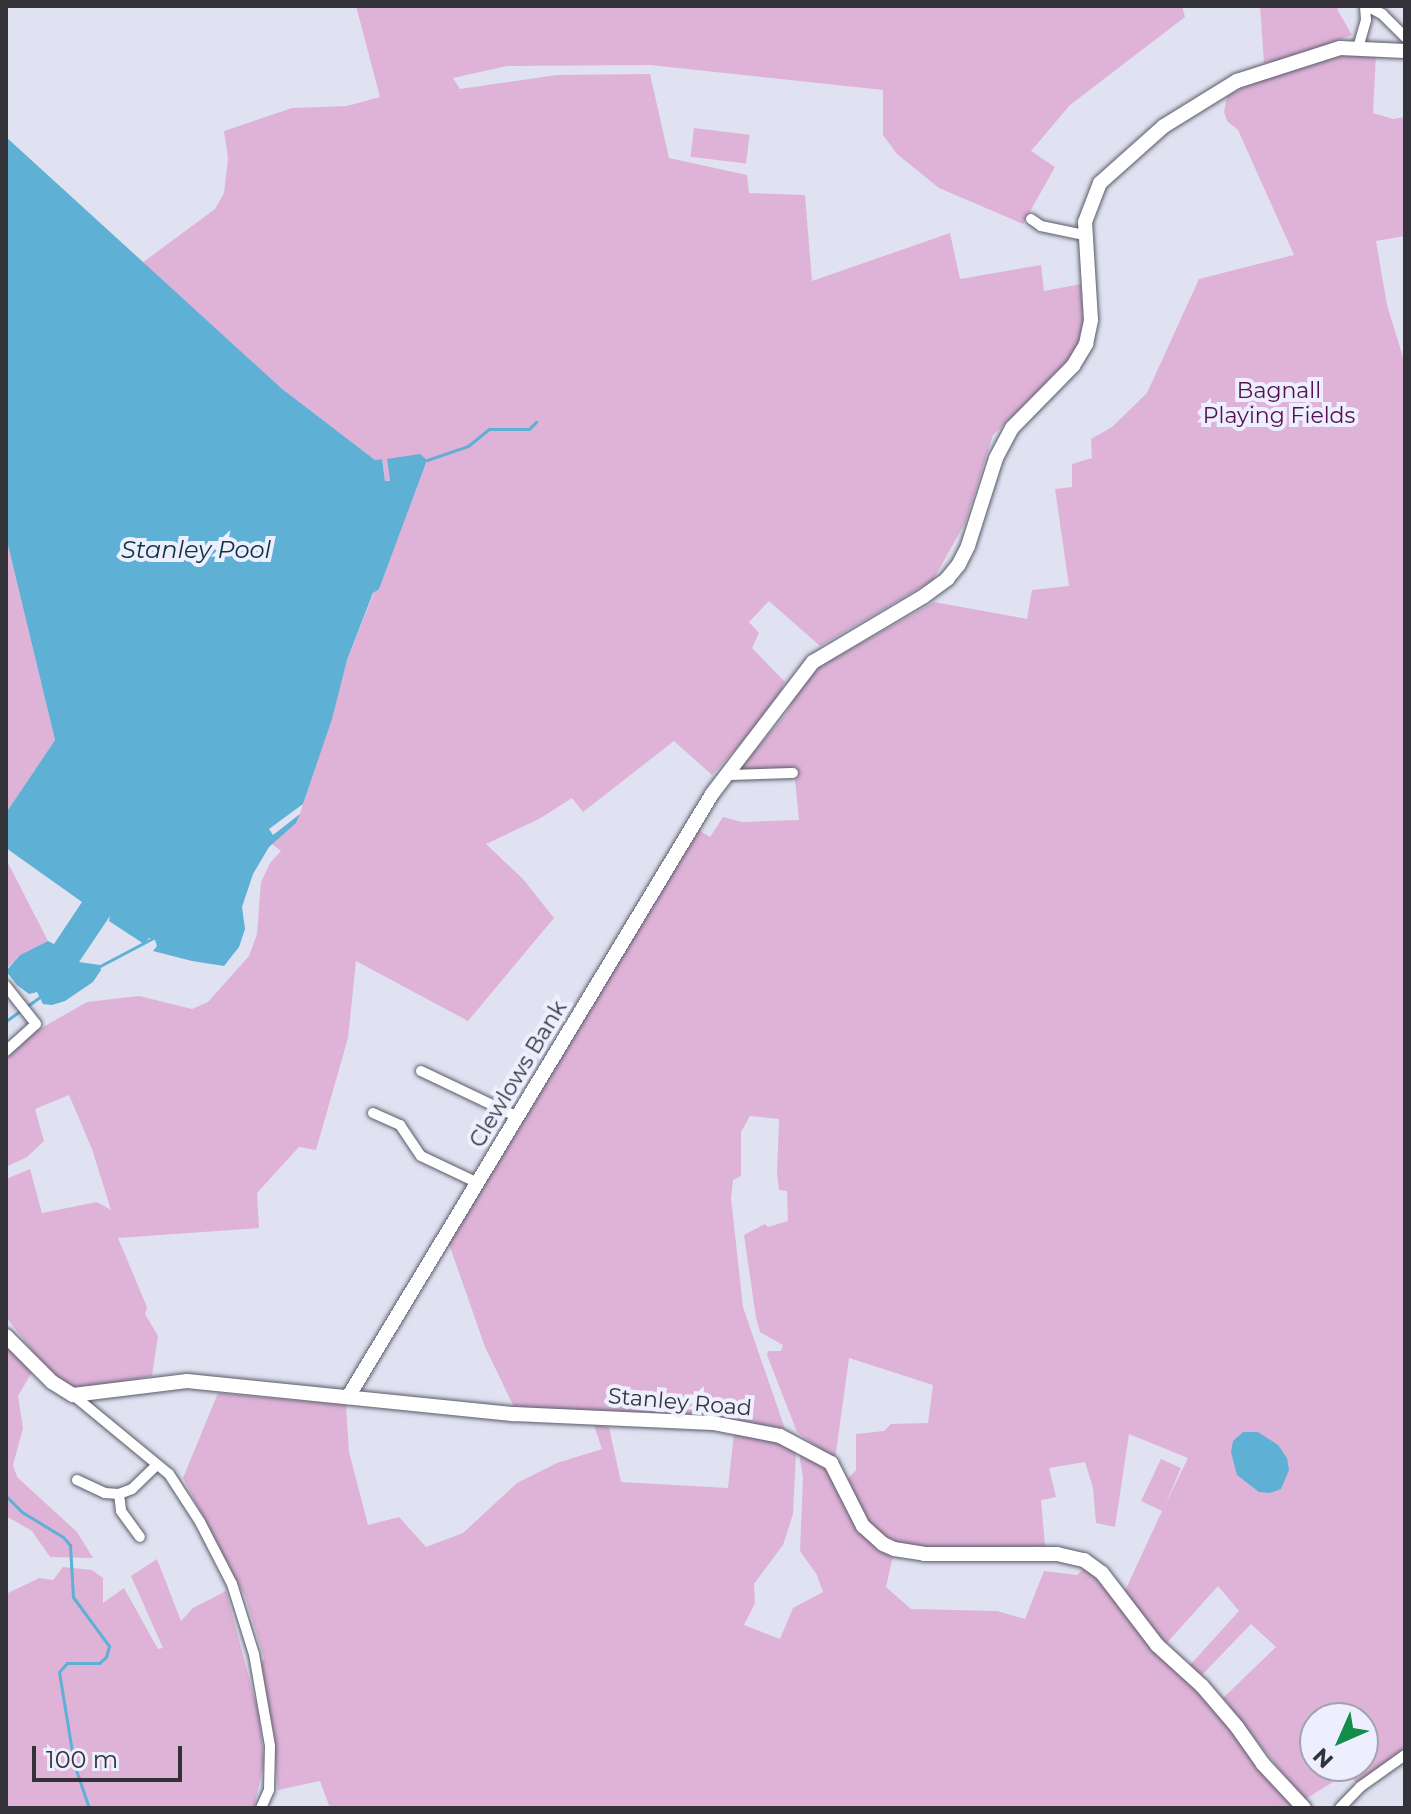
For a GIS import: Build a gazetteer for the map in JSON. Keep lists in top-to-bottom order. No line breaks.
{"streets":{"street":["Clewlows Bank","Stanley Road"]},"crossings":[["Clewlows Bank","Stanley Road"]],"water":["Stanley Pool"],"parks":["Bagnall Playing Fields"],"scale_bar":"100 m","north":"bottom left"}
